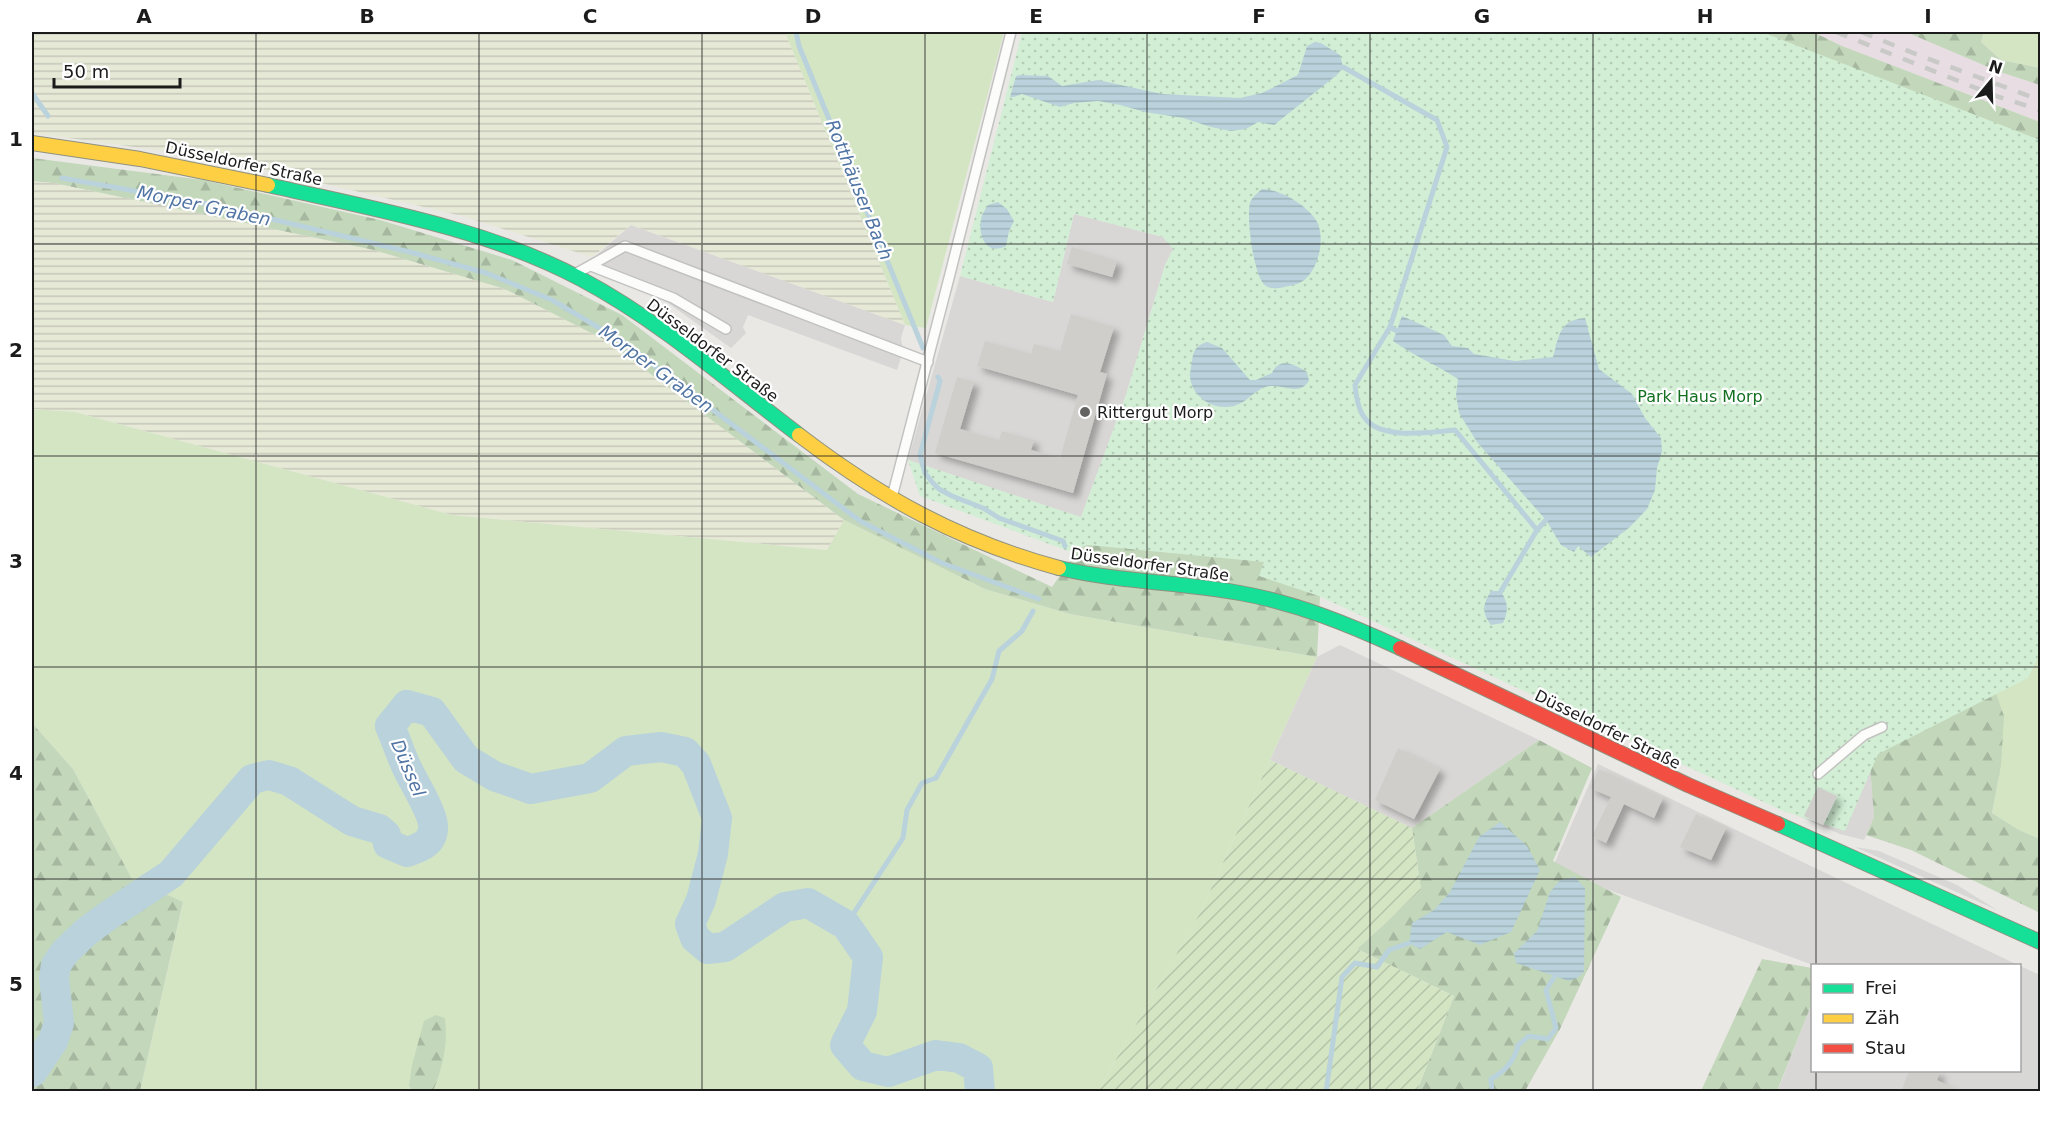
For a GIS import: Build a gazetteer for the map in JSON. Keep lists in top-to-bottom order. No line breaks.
{"streets":{"main road":["Düsseldorfer Straße"]},"water":["Rotthäuser Bach","Morper Graben","Düssel"],"parks":["Park Haus Morp"],"places":["Rittergut Morp"],"legend":["Frei","Zäh","Stau"],"scale_bar":"50 m","north":"top","grid":{"columns":["A","B","C","D","E","F","G","H","I"],"rows":["1","2","3","4","5"]}}
